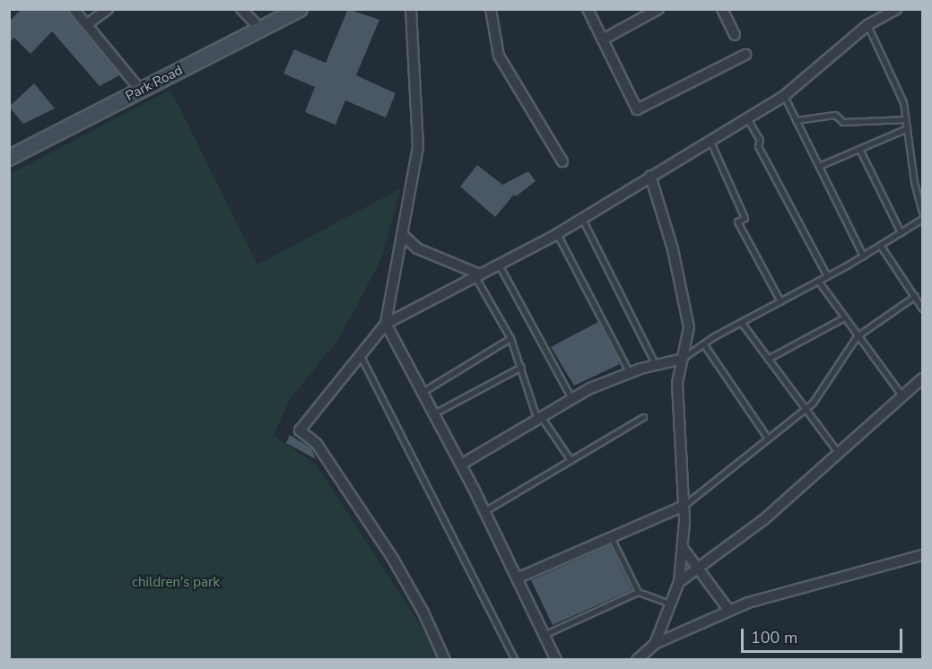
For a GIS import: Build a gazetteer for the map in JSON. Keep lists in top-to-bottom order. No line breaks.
{"streets":{"street":["Park Road"]},"parks":["children's park"],"scale_bar":"100 m"}
